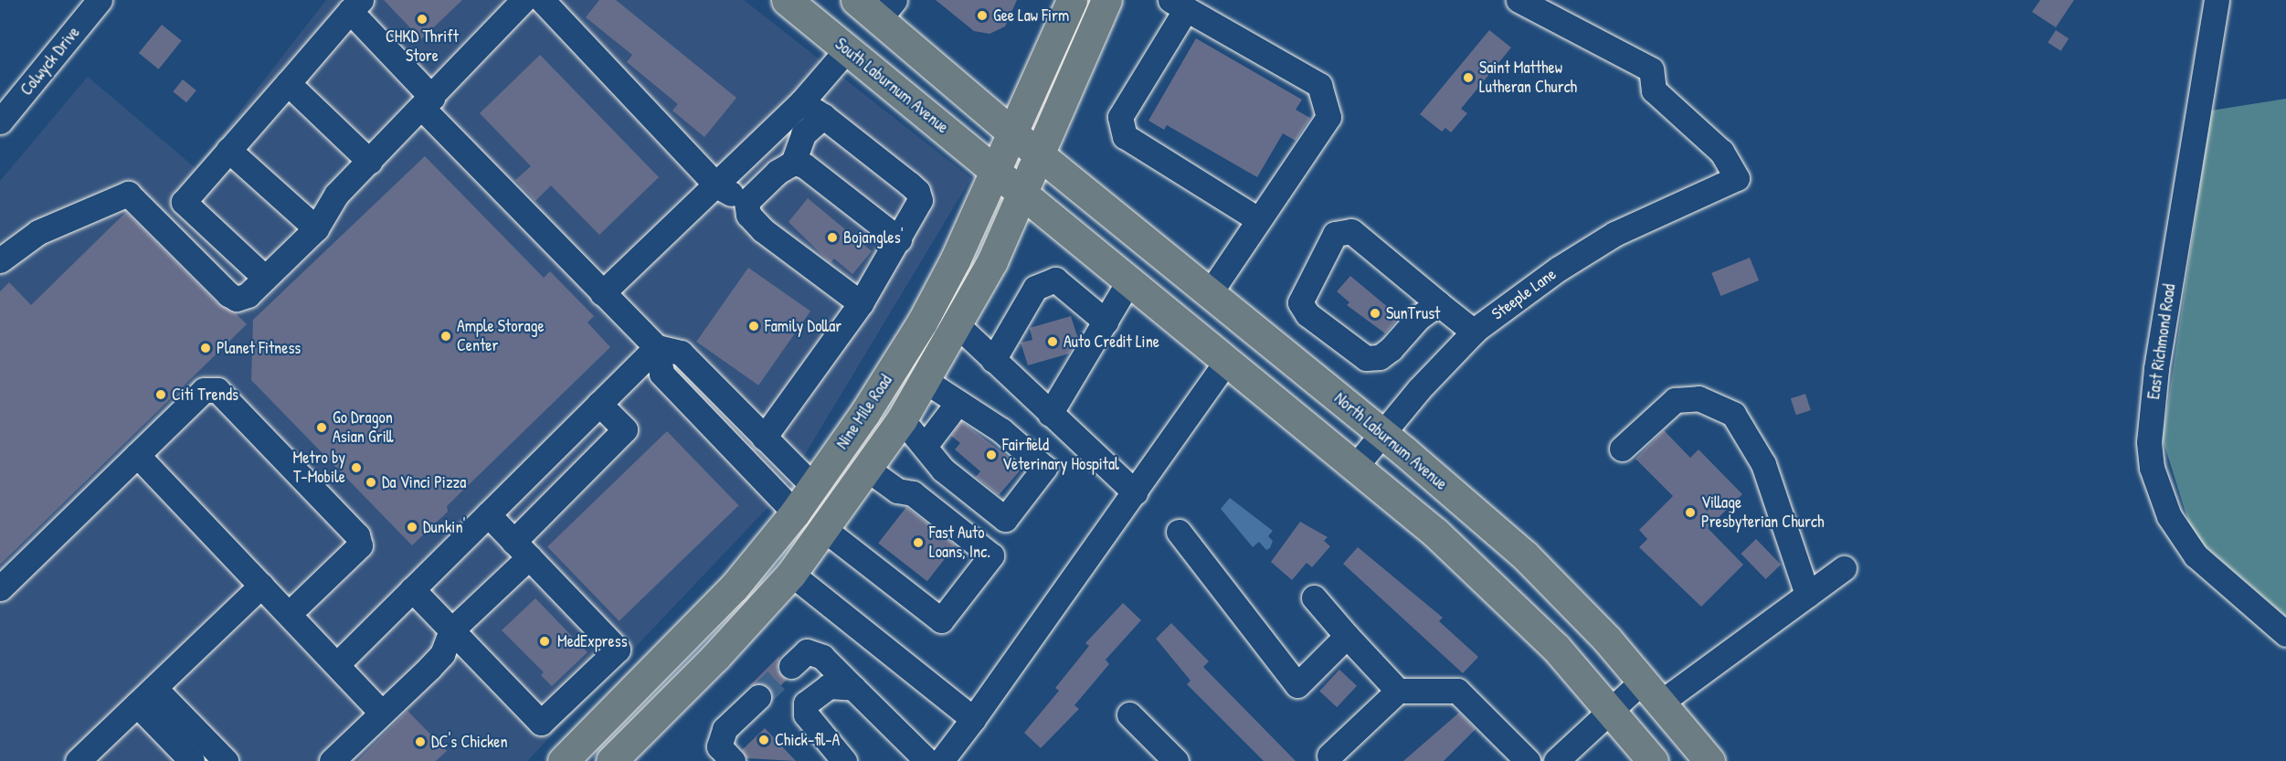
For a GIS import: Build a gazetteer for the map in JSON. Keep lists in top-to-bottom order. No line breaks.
{"streets":{"main road":["South Laburnum Avenue","Nine Mile Road","North Laburnum Avenue"],"street":["Colwyck Drive","Steeple Lane","East Richmond Road"]},"crossings":[["South Laburnum Avenue","Nine Mile Road"],["Steeple Lane","North Laburnum Avenue"],["Nine Mile Road","North Laburnum Avenue"]],"places":["Gee Law Firm","CHKD Thrift Store","Saint Matthew Lutheran Church","Bojangles'","SunTrust","Family Dollar","Ample Storage Center","Auto Credit Line","Planet Fitness","Citi Trends","Go Dragon Asian Grill","Fairfield Veterinary Hospital","Metro by T-Mobile","Da Vinci Pizza","Village Presbyterian Church","Dunkin'","Fast Auto Loans, Inc.","MedExpress","Chick-fil-A","DC's Chicken"]}
